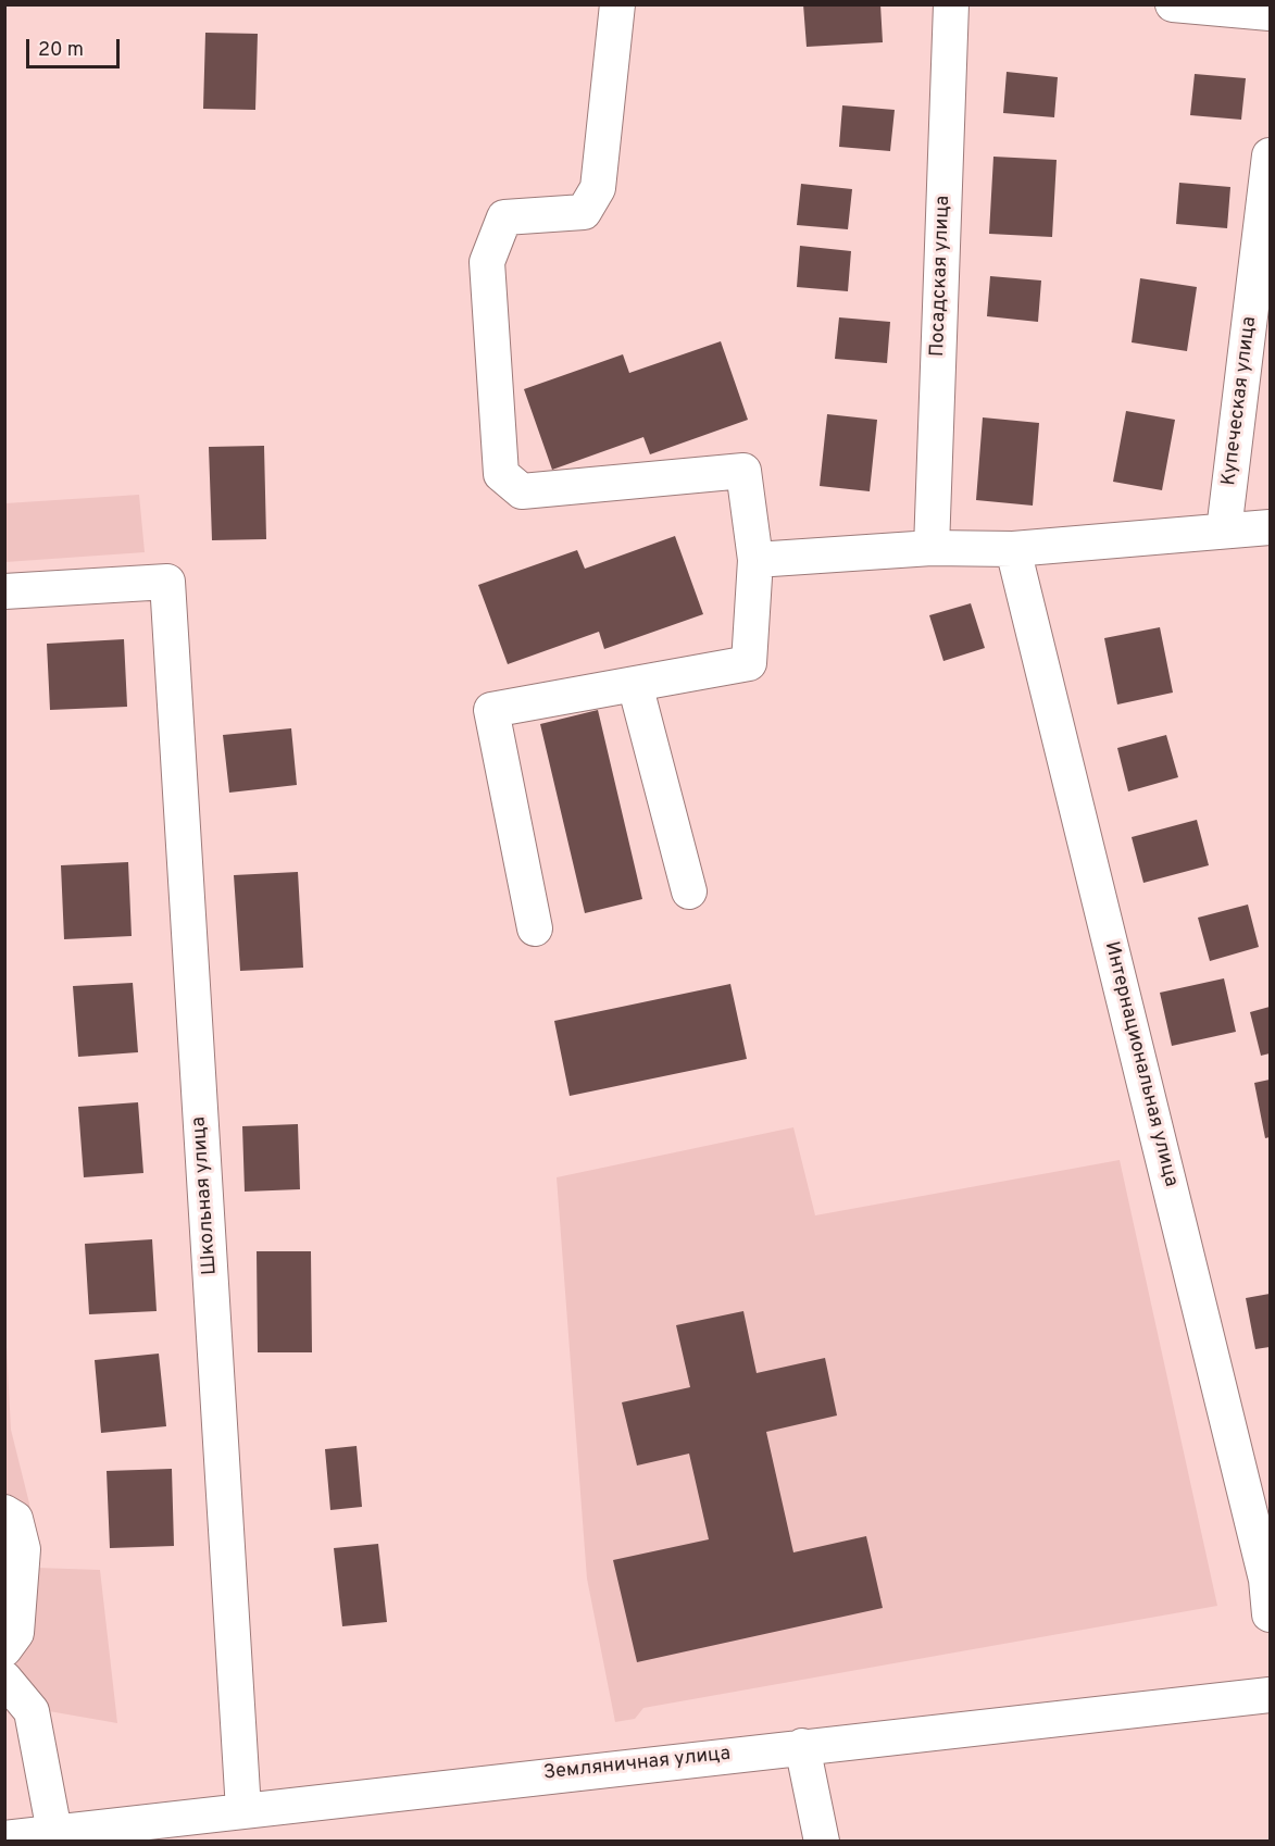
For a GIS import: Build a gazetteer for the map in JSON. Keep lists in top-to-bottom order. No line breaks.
{"streets":{"street":["Посадская улица","Купеческая улица","Интернациональная улица","Школьная улица","Земляничная улица"]},"crossings":[["Школьная улица","Земляничная улица"]],"scale_bar":"20 m"}
